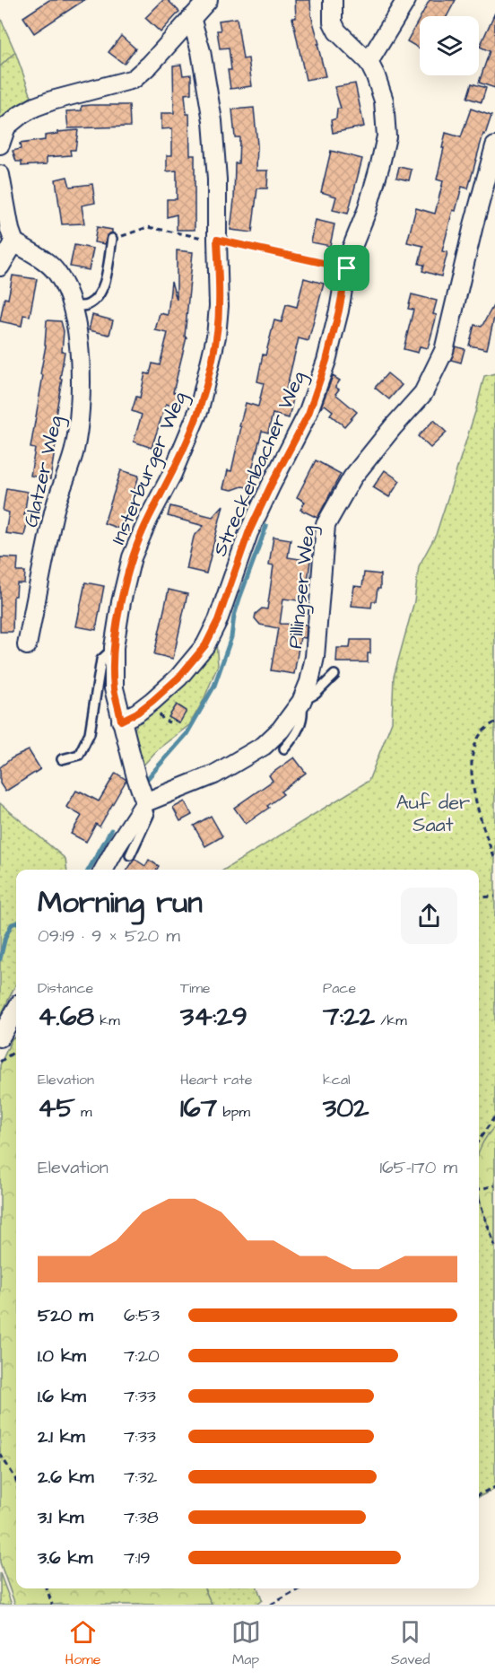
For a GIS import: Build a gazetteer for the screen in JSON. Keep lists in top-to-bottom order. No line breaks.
{"streets":{"street":["Streckenbacher Weg","Insterburger Weg","Glatzer Weg","Pillingser Weg"]},"crossings":[["Streckenbacher Weg","Insterburger Weg"],["Insterburger Weg","Pillingser Weg"]],"parks":["Auf der Saat"],"page":{"heading":["Morning run","09:19 · 9 × 520 m"],"stats":[["Distance","4.68 km"],["Time","34:29"],["Pace","7:22 /km"],["Elevation","45 m"],["Heart rate","167 bpm"],["kcal","302"]],"chart":["Elevation","165–170 m"],"list":[{"name":"520 m","note":"6:53"},{"name":"1.0 km","note":"7:20"},{"name":"1.6 km","note":"7:33"},{"name":"2.1 km","note":"7:33"},{"name":"2.6 km","note":"7:32"},{"name":"3.1 km","note":"7:38"},{"name":"3.6 km","note":"7:19"}],"tabs":["Home","Map","Saved"]}}
